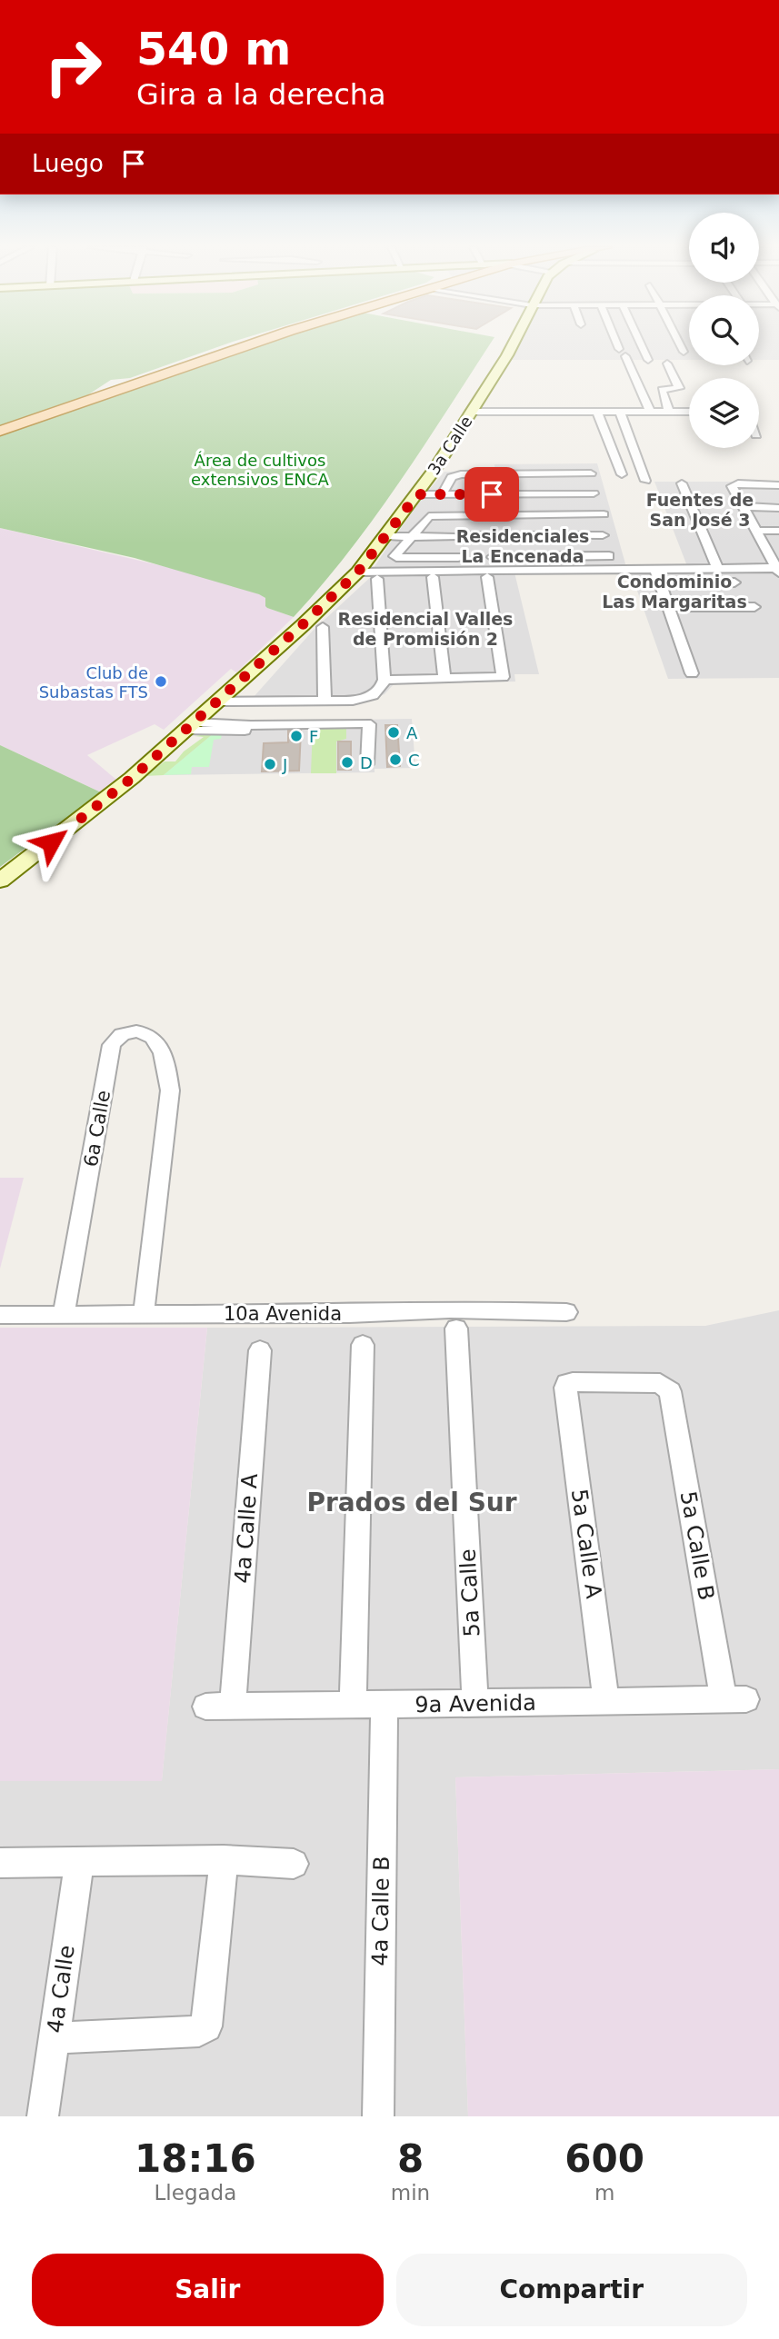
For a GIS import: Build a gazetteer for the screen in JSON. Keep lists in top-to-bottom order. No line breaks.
{"streets":{"main road":["3a Calle"],"street":["6a Calle","10a Avenida","4a Calle A","5a Calle A","5a Calle B","5a Calle","9a Avenida","4a Calle B","4a Calle"]},"crossings":[["6a Calle","10a Avenida"],["4a Calle A","9a Avenida"],["5a Calle A","5a Calle B"],["5a Calle A","9a Avenida"],["5a Calle B","9a Avenida"],["5a Calle","9a Avenida"],["9a Avenida","4a Calle B"]],"districts":["Fuentes de San José 3","Residenciales La Encenada","Condominio Las Margaritas","Residencial Valles de Promisión 2","Prados del Sur"],"parks":["Área de cultivos extensivos ENCA"],"places":["Club de Subastas FTS","A","F","C","D","J"],"page":{"turn":["540 m","Gira a la derecha"],"then":"Luego","eta":["18:16","Llegada","8","min","600","m"],"buttons":["Salir","Compartir"]}}
